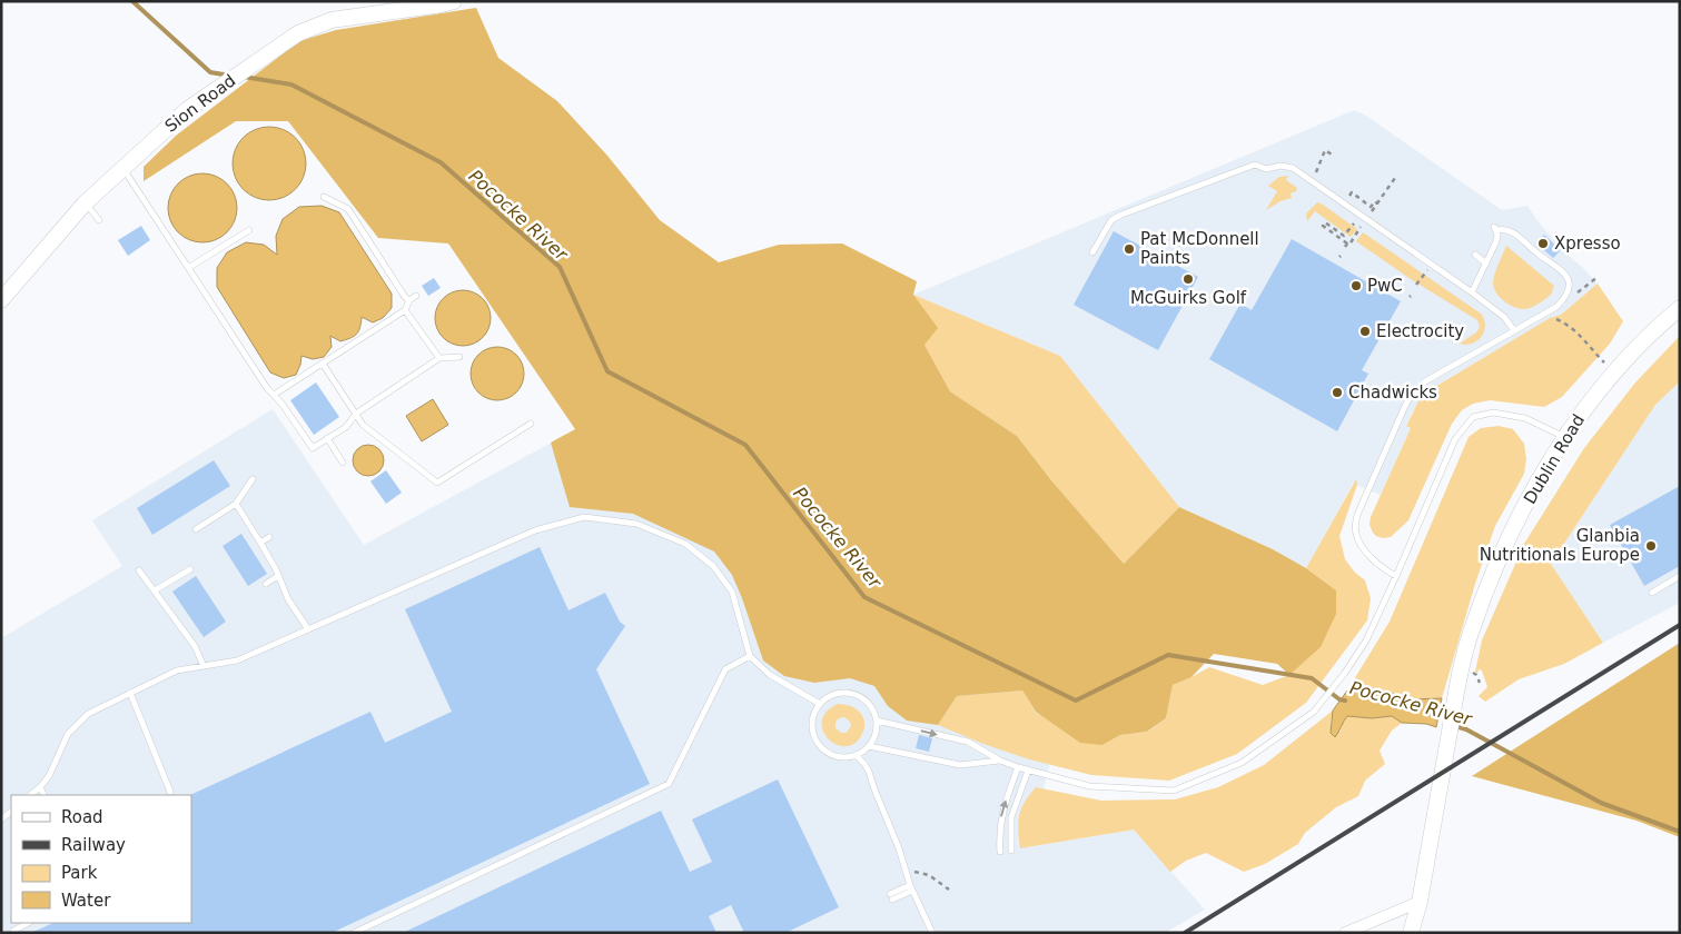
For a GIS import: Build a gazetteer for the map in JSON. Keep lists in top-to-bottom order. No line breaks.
{"streets":{"main road":["Sion Road","Dublin Road"]},"water":["Pococke River"],"places":["Xpresso","Pat McDonnell Paints","McGuirks Golf","PwC","Electrocity","Chadwicks","Glanbia Nutritionals Europe"],"legend":["Road","Railway","Park","Water"]}
